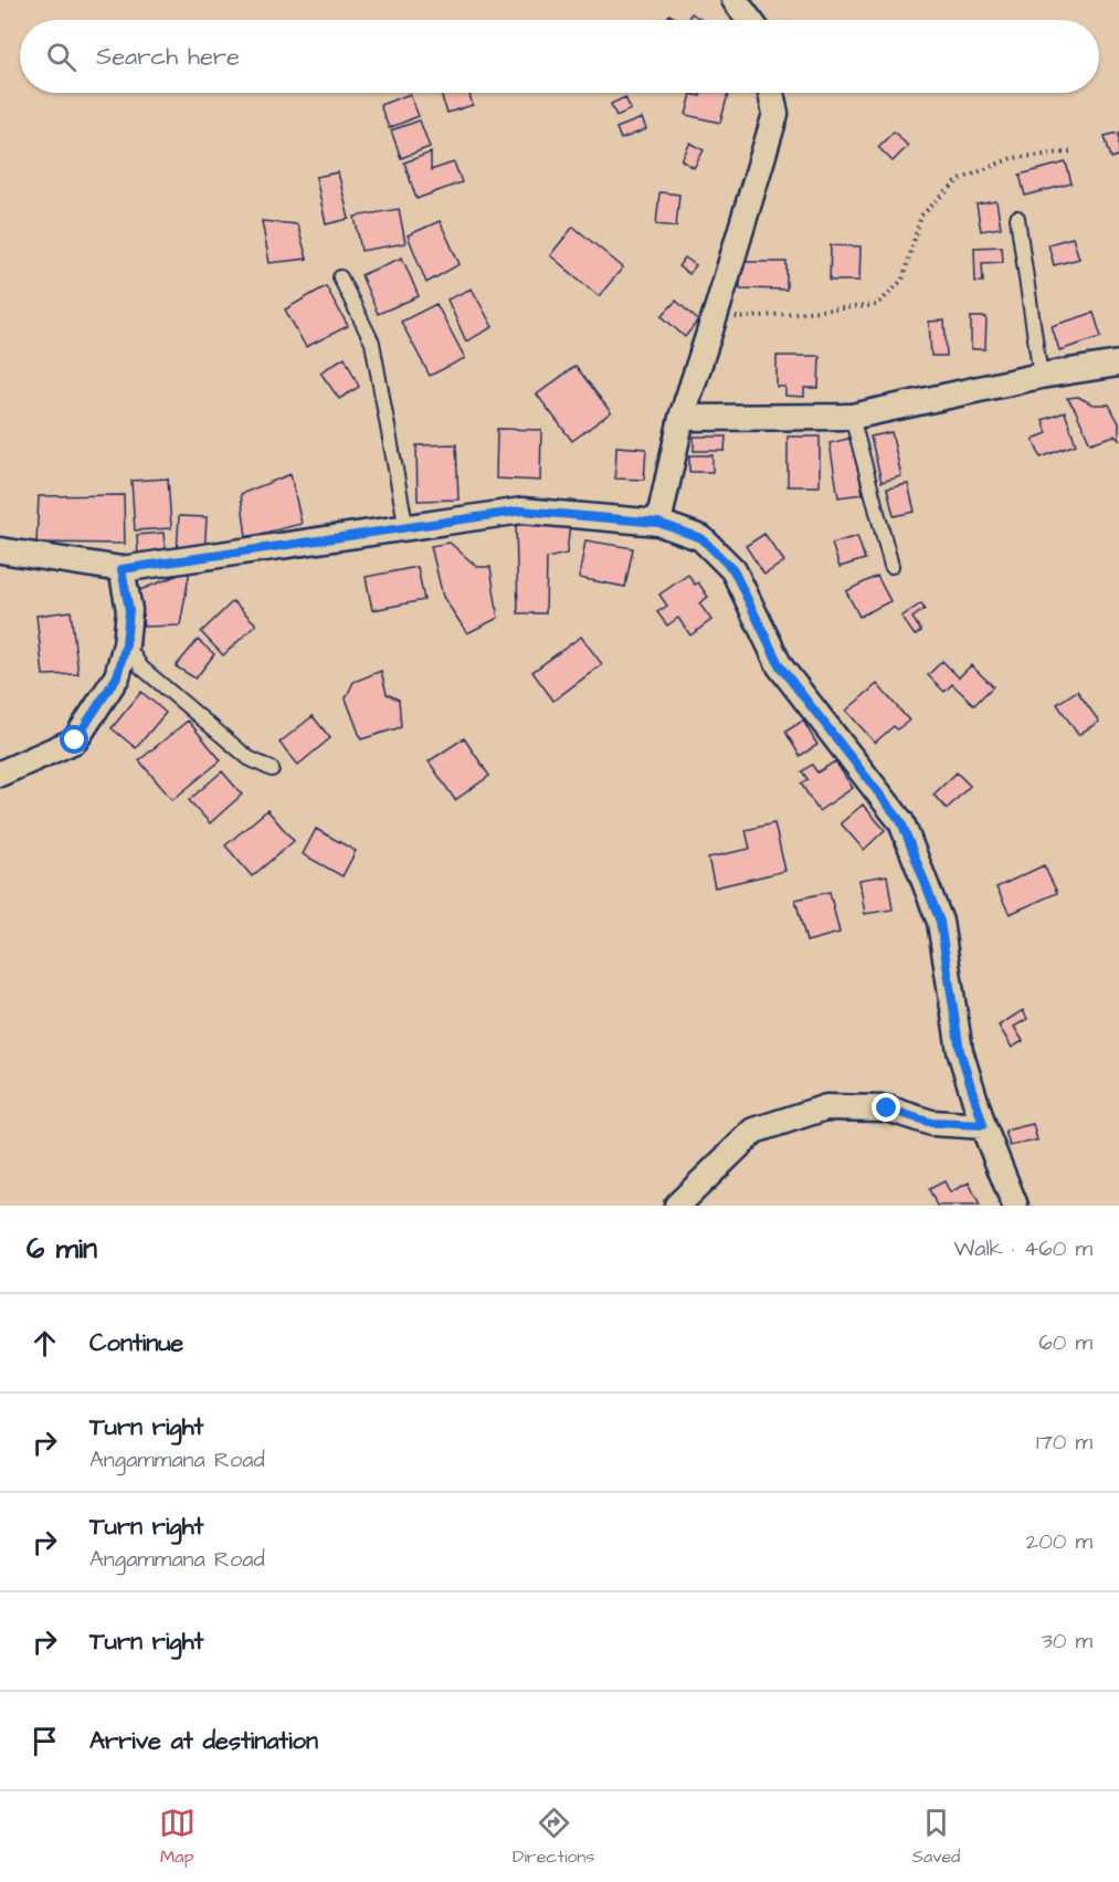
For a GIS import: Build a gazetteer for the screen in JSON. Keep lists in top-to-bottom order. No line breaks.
{"page":{"search":"Search here","heading":["6 min","Walk · 460 m"],"list":[["Continue","60 m"],["Turn right","Angammana Road","170 m"],["Turn right","Angammana Road","200 m"],["Turn right","30 m"],"Arrive at destination"],"nav":["Map","Directions","Saved"]}}
